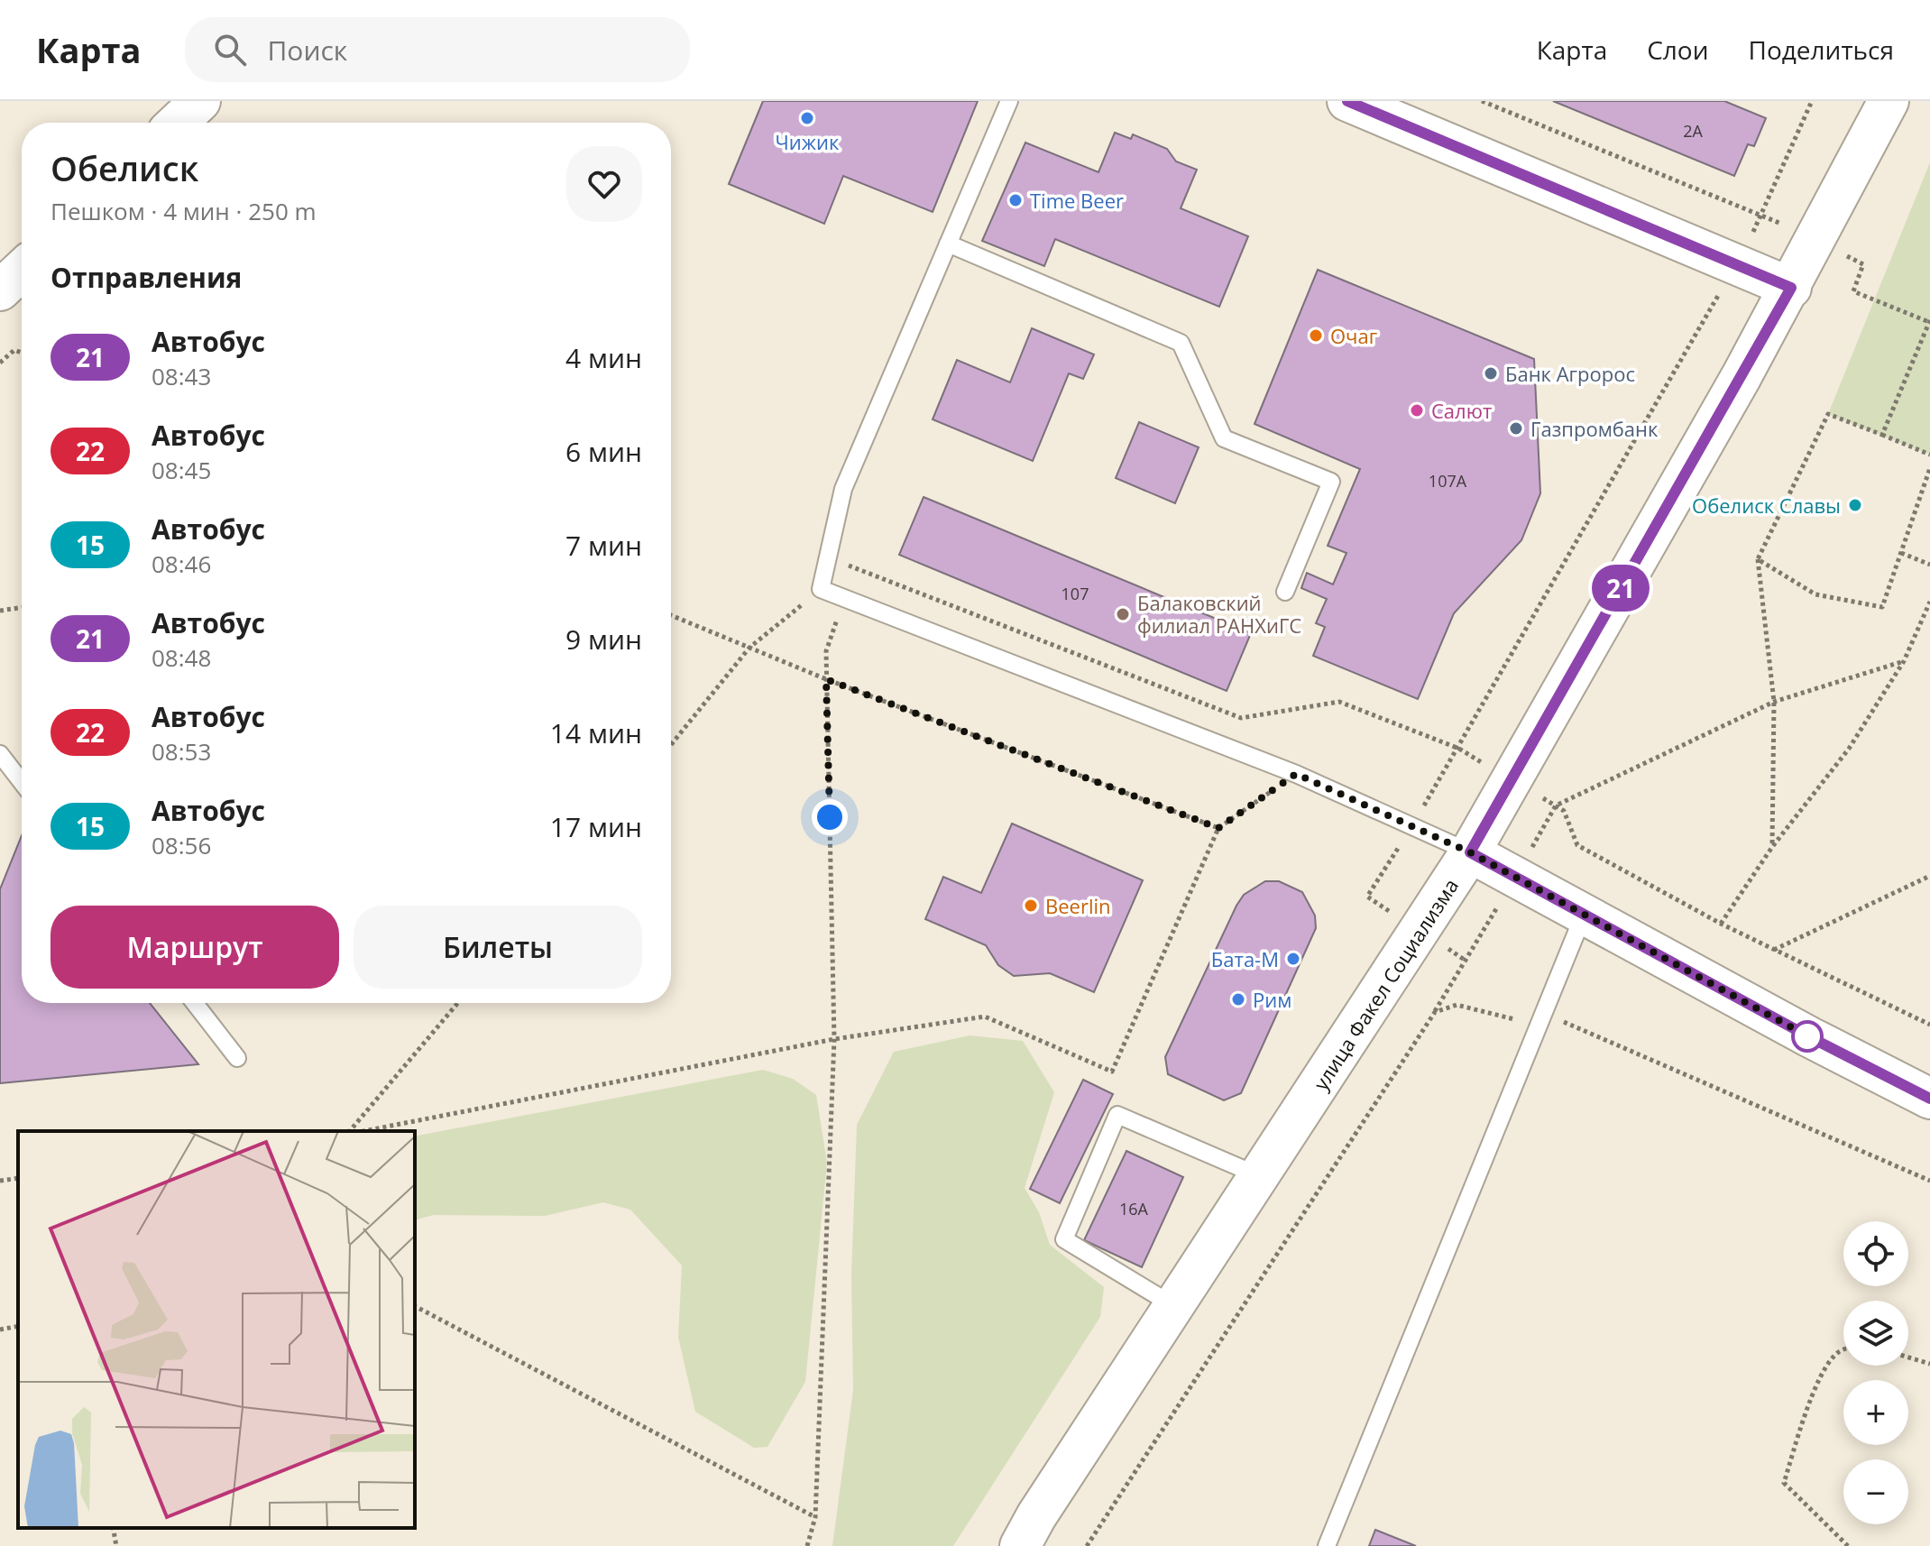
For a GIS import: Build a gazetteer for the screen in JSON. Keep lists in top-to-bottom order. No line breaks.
{"streets":{"main road":["улица Факел Социализма"]},"places":["Чижик","Time Beer","Очаг","Банк Агророс","Салют","Газпромбанк","Обелиск Славы","Балаковский филиал РАНХиГС","Beerlin","Бата-М","Рим"],"lines":["bus line 21"],"house_numbers":["2А","107А","107","16А"],"page":{"header":"Карта","search":"Поиск","nav":["Карта","Слои","Поделиться"],"on_map":"21","heading":[["Обелиск","Пешком · 4 мин · 250 m"],"Отправления"],"list":[{"mark":"21","name":"Автобус","note":"08:43","value":"4 мин"},{"mark":"22","name":"Автобус","note":"08:45","value":"6 мин"},{"mark":"15","name":"Автобус","note":"08:46","value":"7 мин"},{"mark":"21","name":"Автобус","note":"08:48","value":"9 мин"},{"mark":"22","name":"Автобус","note":"08:53","value":"14 мин"},{"mark":"15","name":"Автобус","note":"08:56","value":"17 мин"}],"buttons":["Маршрут","Билеты"],"map_buttons":["+","−"]}}
